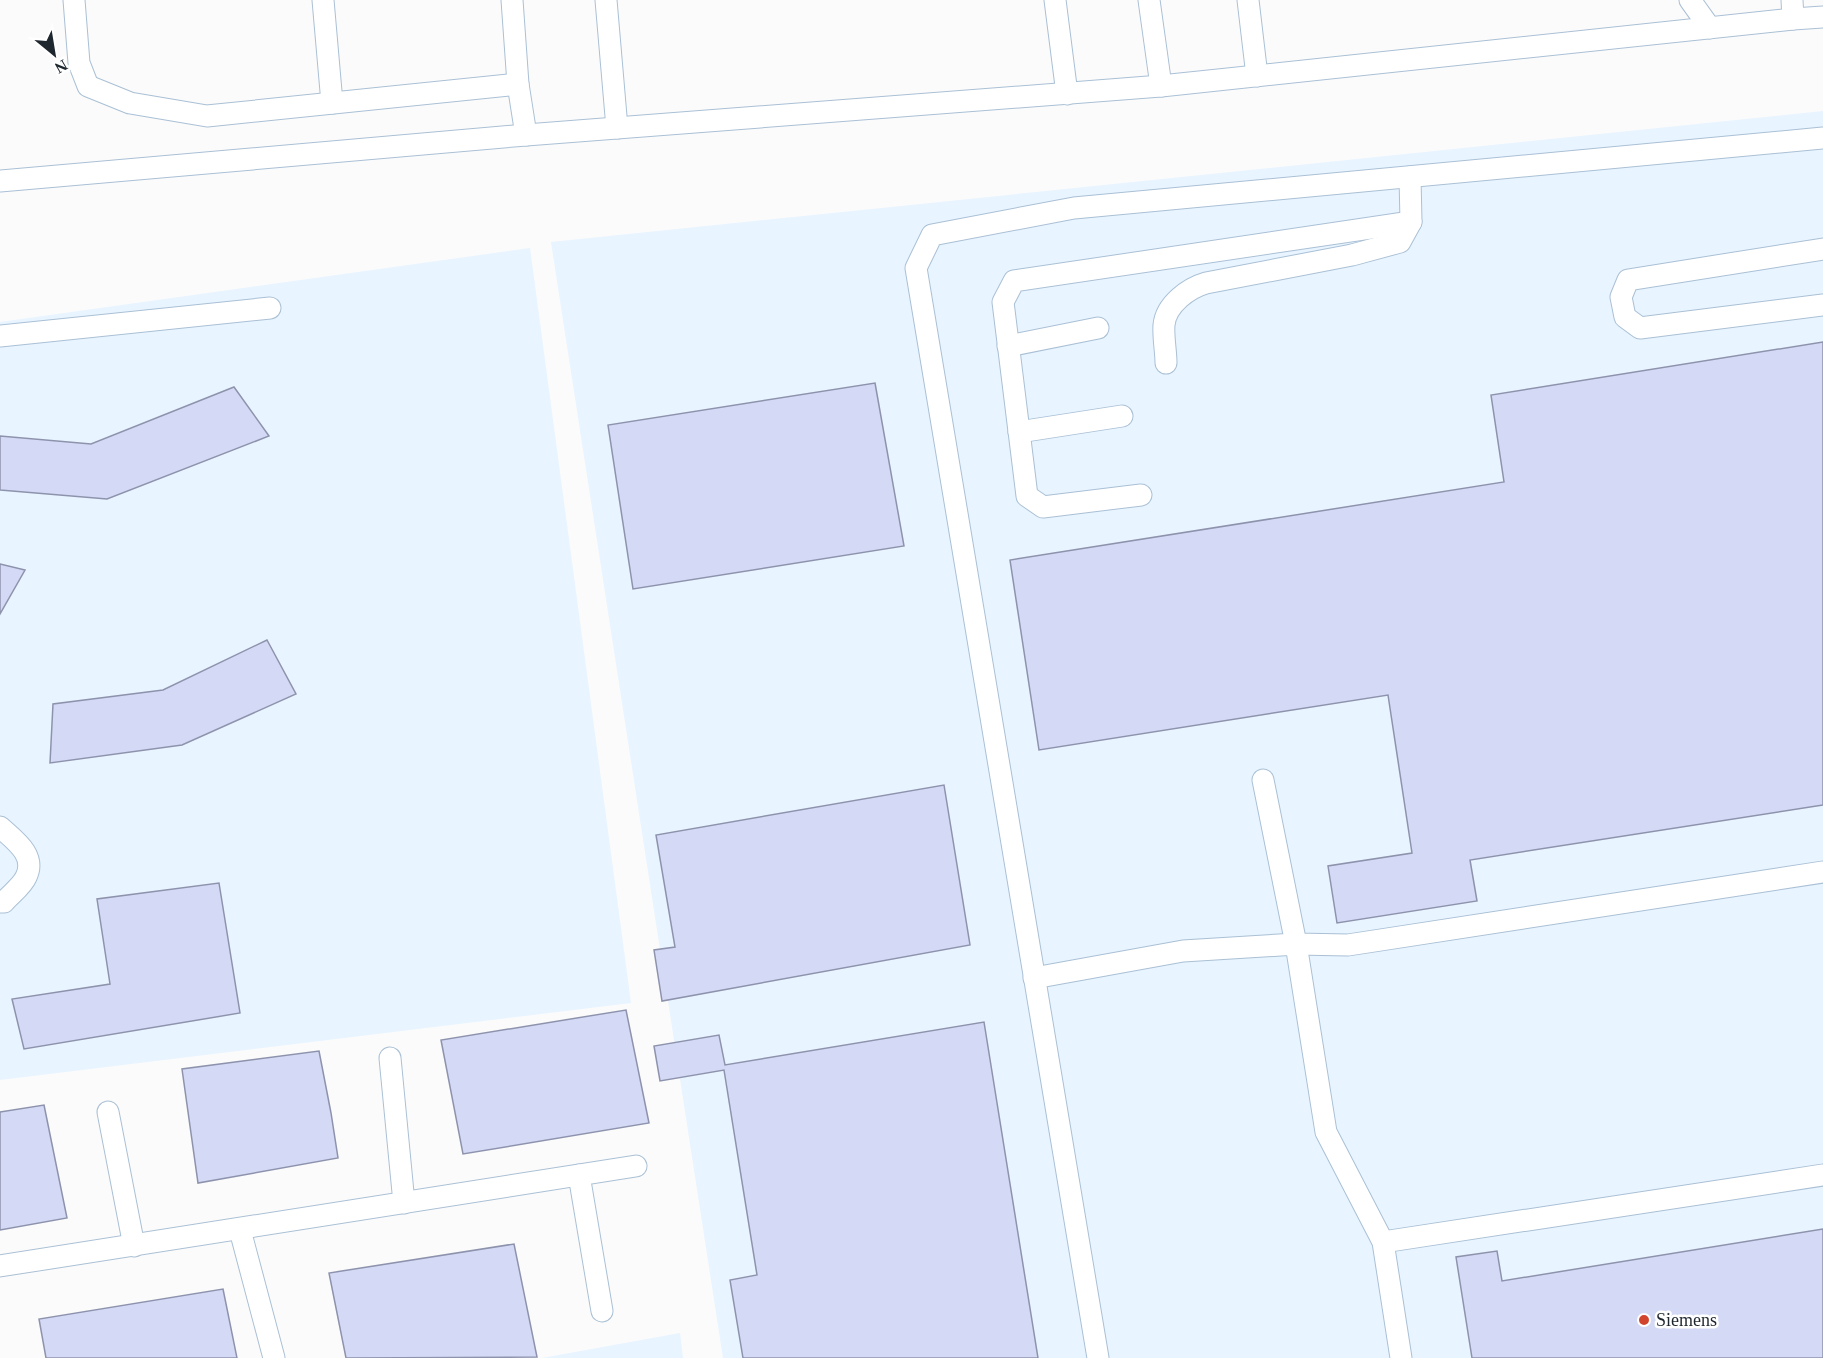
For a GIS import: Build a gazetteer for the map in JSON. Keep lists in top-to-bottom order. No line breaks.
{"places":["Siemens"],"north":"bottom right"}
